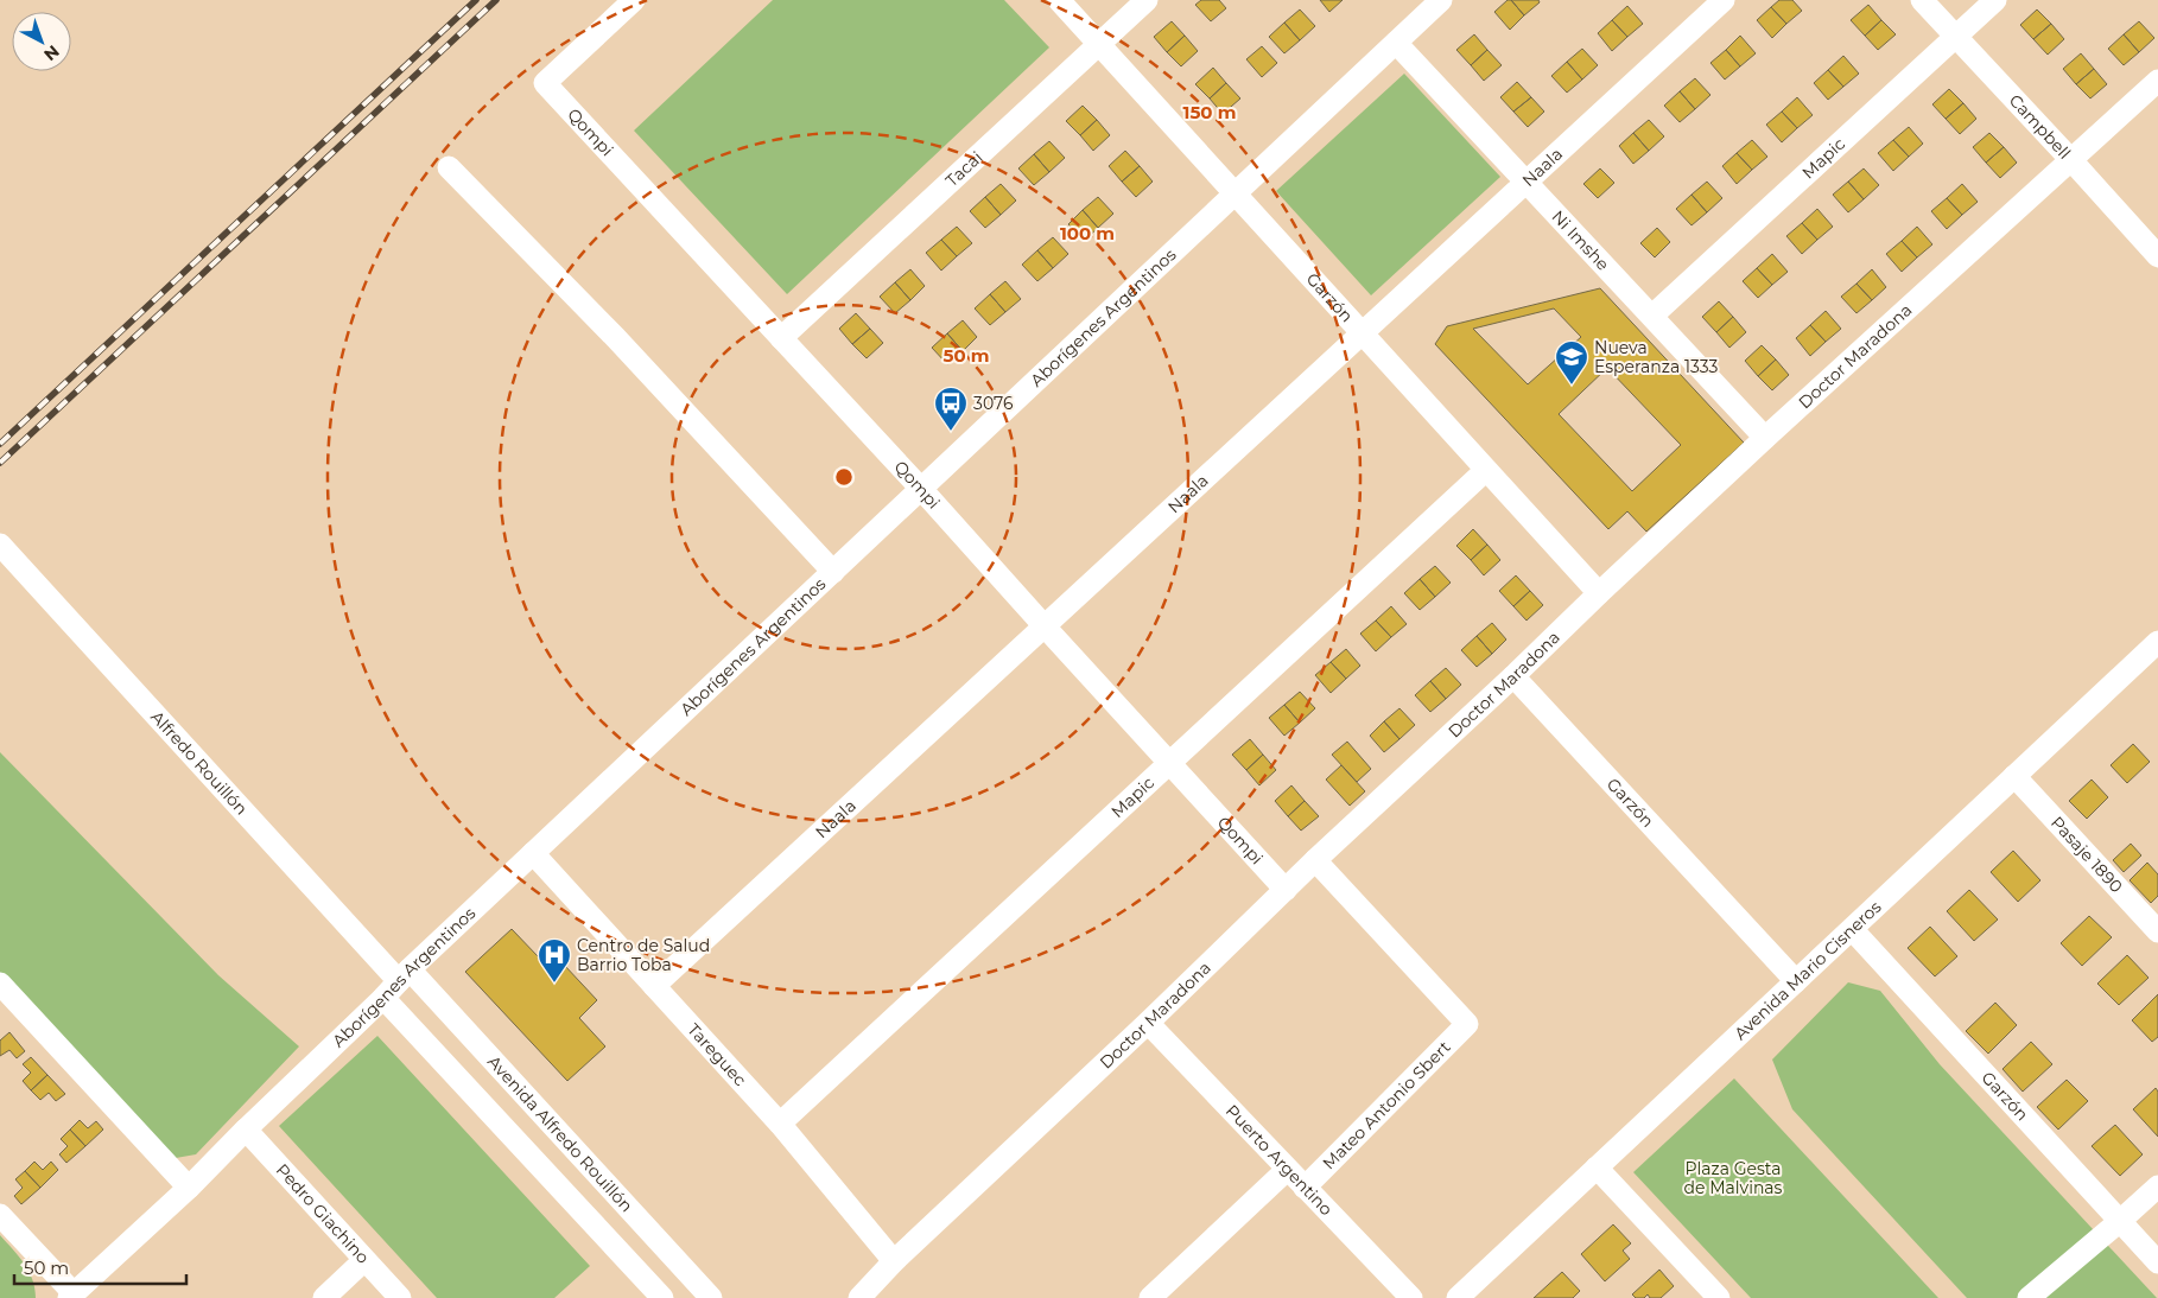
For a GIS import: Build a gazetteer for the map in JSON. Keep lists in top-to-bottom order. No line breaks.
{"streets":{"street":["Campbell","Qompi","Mapic","Naala","Tacai","Ni Imshe","Garzón","Aborígenes Argentinos","Doctor Maradona","Alfredo Rouillón","Pasaje 1890","Avenida Mario Cisneros","Tareguec","Mateo Antonio Sbert","Avenida Alfredo Rouillón","Puerto Argentino","Pedro Giachino"]},"crossings":[["Campbell","Mapic"],["Campbell","Doctor Maradona"],["Qompi","Mapic"],["Qompi","Naala"],["Qompi","Tacai"],["Qompi","Aborígenes Argentinos"],["Qompi","Doctor Maradona"],["Mapic","Ni Imshe"],["Mapic","Garzón"],["Mapic","Tareguec"],["Naala","Ni Imshe"],["Naala","Garzón"],["Naala","Tareguec"],["Tacai","Garzón"],["Ni Imshe","Aborígenes Argentinos"],["Ni Imshe","Doctor Maradona"],["Garzón","Aborígenes Argentinos"],["Garzón","Doctor Maradona"],["Garzón","Avenida Mario Cisneros"],["Aborígenes Argentinos","Alfredo Rouillón"],["Aborígenes Argentinos","Tareguec"],["Aborígenes Argentinos","Avenida Alfredo Rouillón"],["Aborígenes Argentinos","Pedro Giachino"],["Doctor Maradona","Tareguec"],["Doctor Maradona","Mateo Antonio Sbert"],["Doctor Maradona","Puerto Argentino"],["Alfredo Rouillón","Avenida Alfredo Rouillón"],["Pasaje 1890","Avenida Mario Cisneros"],["Mateo Antonio Sbert","Puerto Argentino"]],"parks":["Plaza Gesta de Malvinas"],"places":{"school or university":["Nueva Esperanza 1333"],"bus stop":["3076"],"hospital":["Centro de Salud Barrio Toba"]},"scale_bar":"50 m","north":"bottom right","rings":["150 m","100 m","50 m"]}
